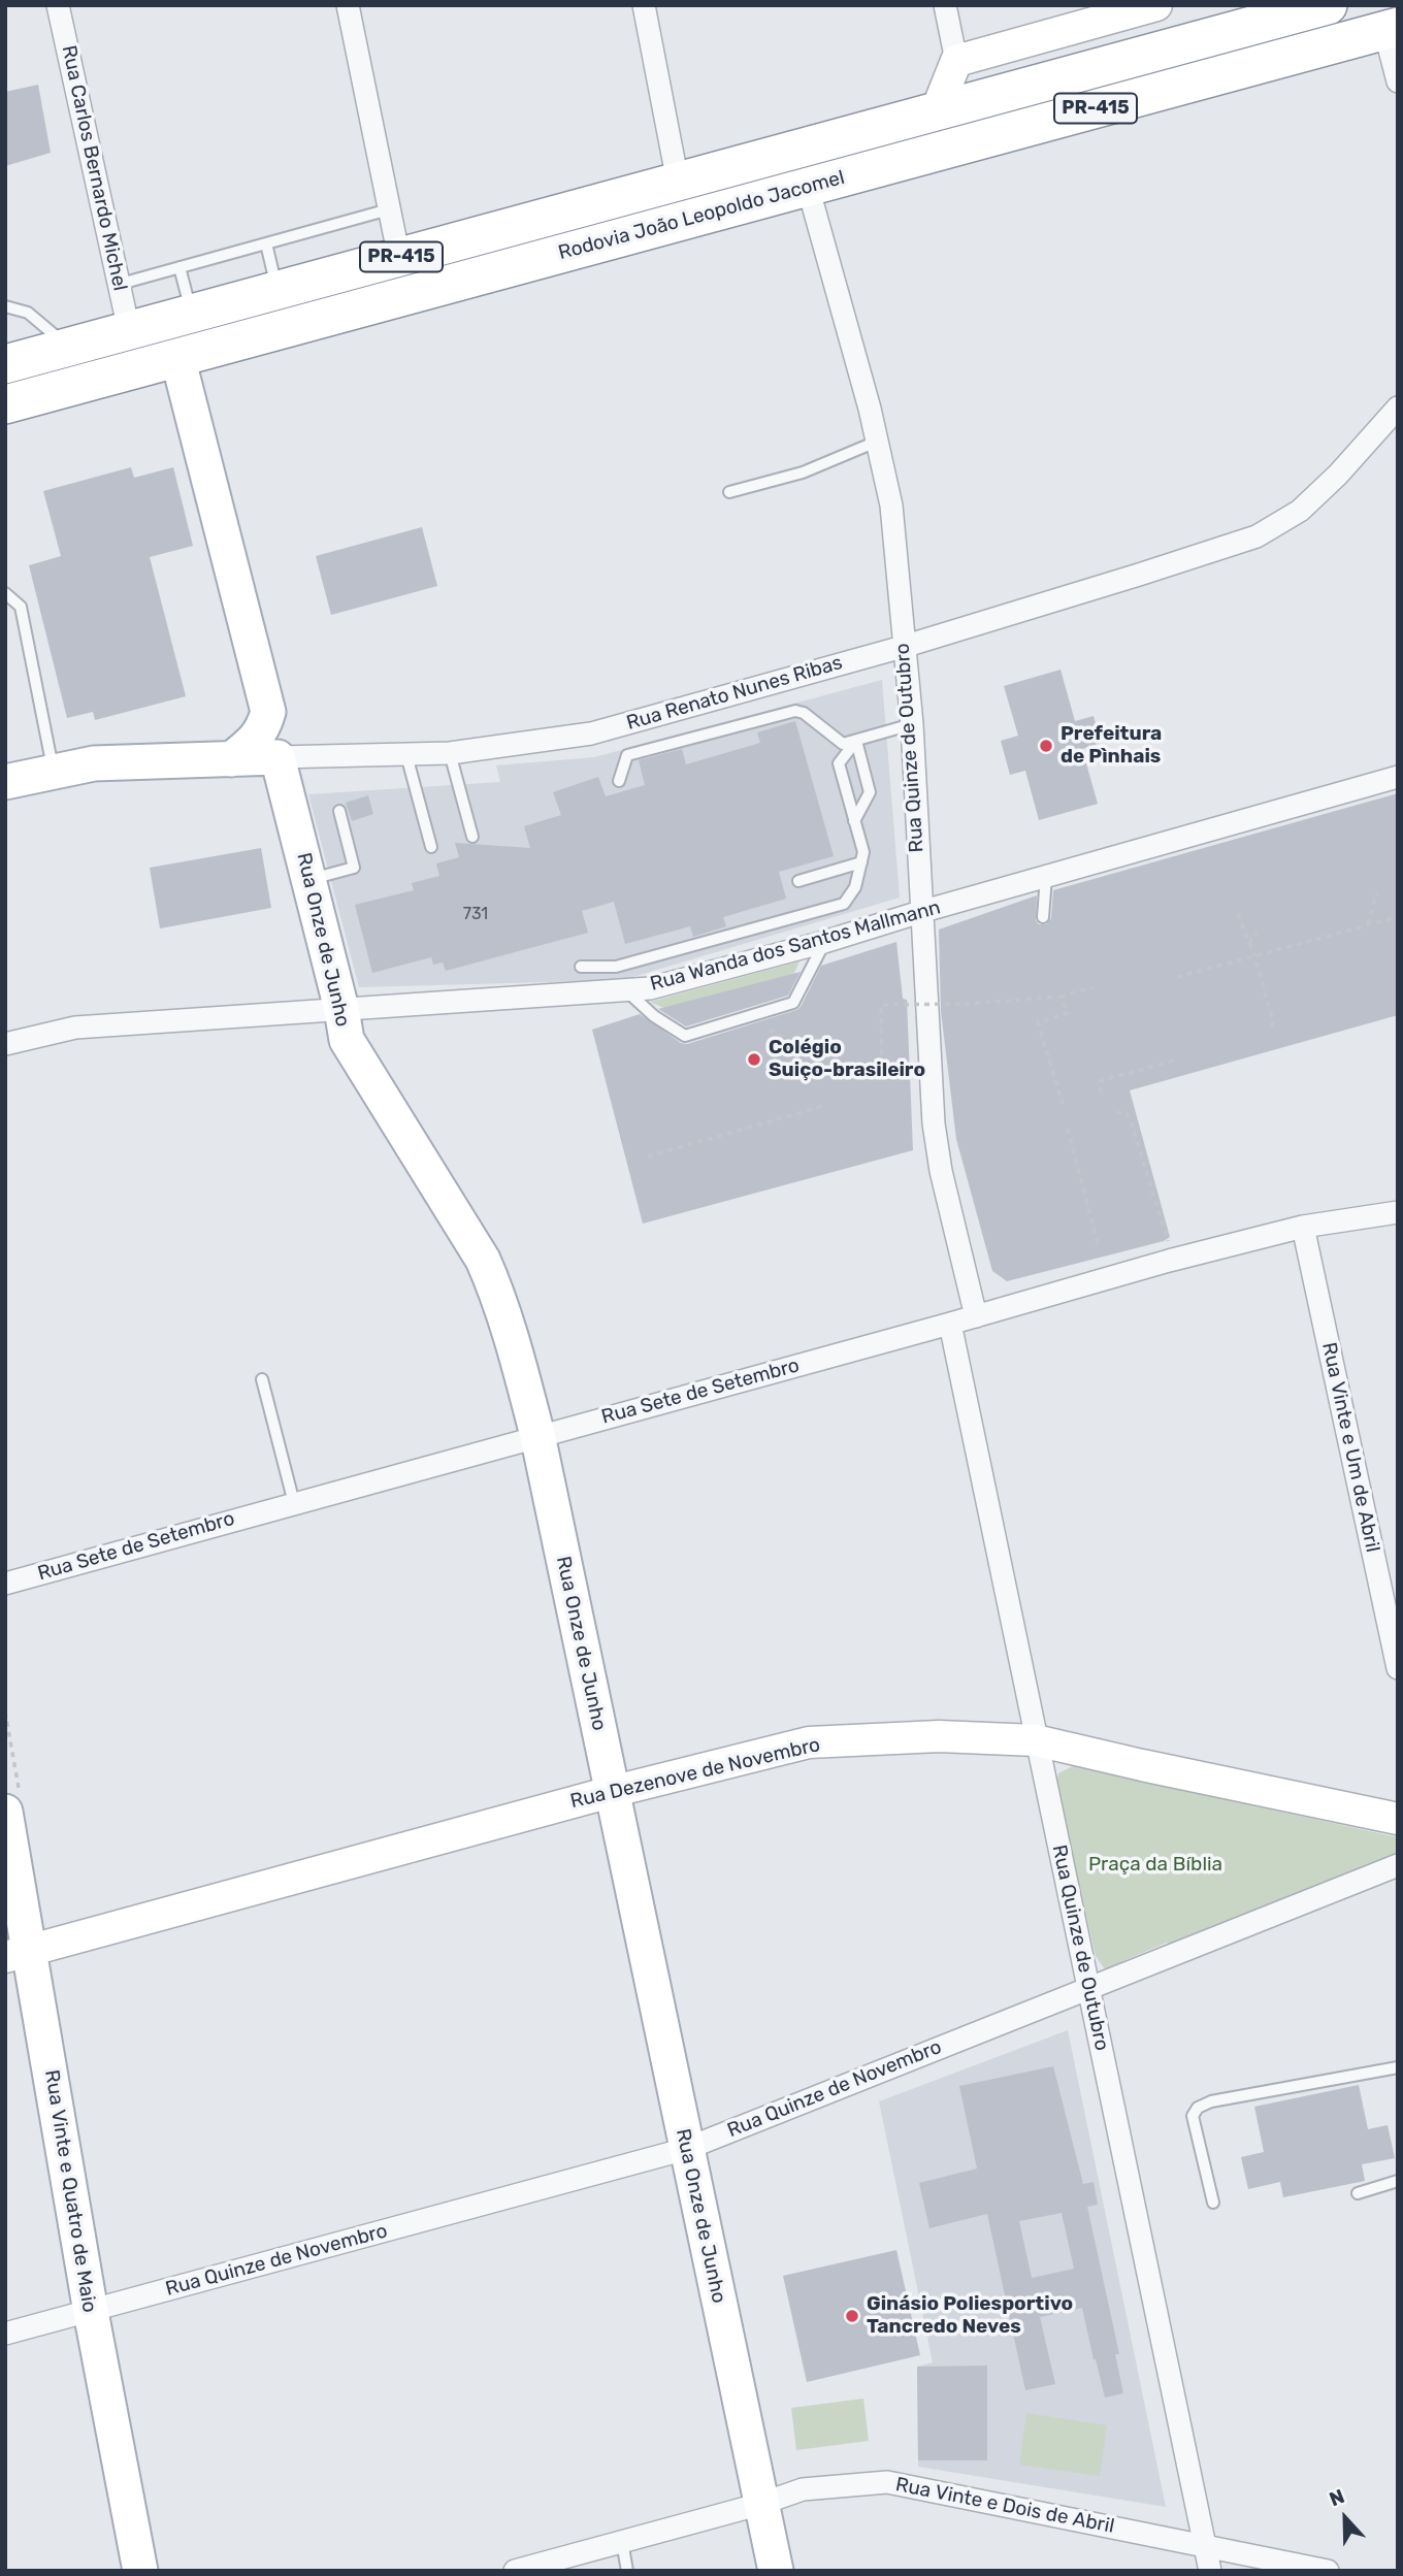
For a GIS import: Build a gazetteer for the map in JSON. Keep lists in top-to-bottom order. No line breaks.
{"streets":{"highway":["PR-415","Rodovia João Leopoldo Jacomel"],"main road":["Rua Renato Nunes Ribas","Rua Onze de Junho","Rua Vinte e Quatro de Maio"],"street":["Rua Carlos Bernardo Michel","Rua Quinze de Outubro","Rua Wanda dos Santos Mallmann","Rua Sete de Setembro","Rua Vinte e Um de Abril","Rua Dezenove de Novembro","Rua Quinze de Novembro","Rua Vinte e Dois de Abril"]},"crossings":[["Rua Carlos Bernardo Michel","Rodovia João Leopoldo Jacomel"],["Rodovia João Leopoldo Jacomel","Rua Quinze de Outubro"],["Rua Renato Nunes Ribas","Rua Quinze de Outubro"],["Rua Renato Nunes Ribas","Rua Onze de Junho"],["Rua Quinze de Outubro","Rua Wanda dos Santos Mallmann"],["Rua Quinze de Outubro","Rua Sete de Setembro"],["Rua Quinze de Outubro","Rua Dezenove de Novembro"],["Rua Quinze de Outubro","Rua Quinze de Novembro"],["Rua Quinze de Outubro","Rua Vinte e Dois de Abril"],["Rua Onze de Junho","Rua Wanda dos Santos Mallmann"],["Rua Onze de Junho","Rua Sete de Setembro"],["Rua Onze de Junho","Rua Dezenove de Novembro"],["Rua Onze de Junho","Rua Quinze de Novembro"],["Rua Onze de Junho","Rua Vinte e Dois de Abril"],["Rua Sete de Setembro","Rua Vinte e Um de Abril"],["Rua Dezenove de Novembro","Rua Vinte e Quatro de Maio"],["Rua Quinze de Novembro","Rua Vinte e Quatro de Maio"]],"parks":["Praça da Bíblia"],"places":["Prefeitura de Pìnhais","Colégio Suiço-brasileiro","Ginásio Poliesportivo Tancredo Neves"],"house_numbers":["731"],"north":"top"}
